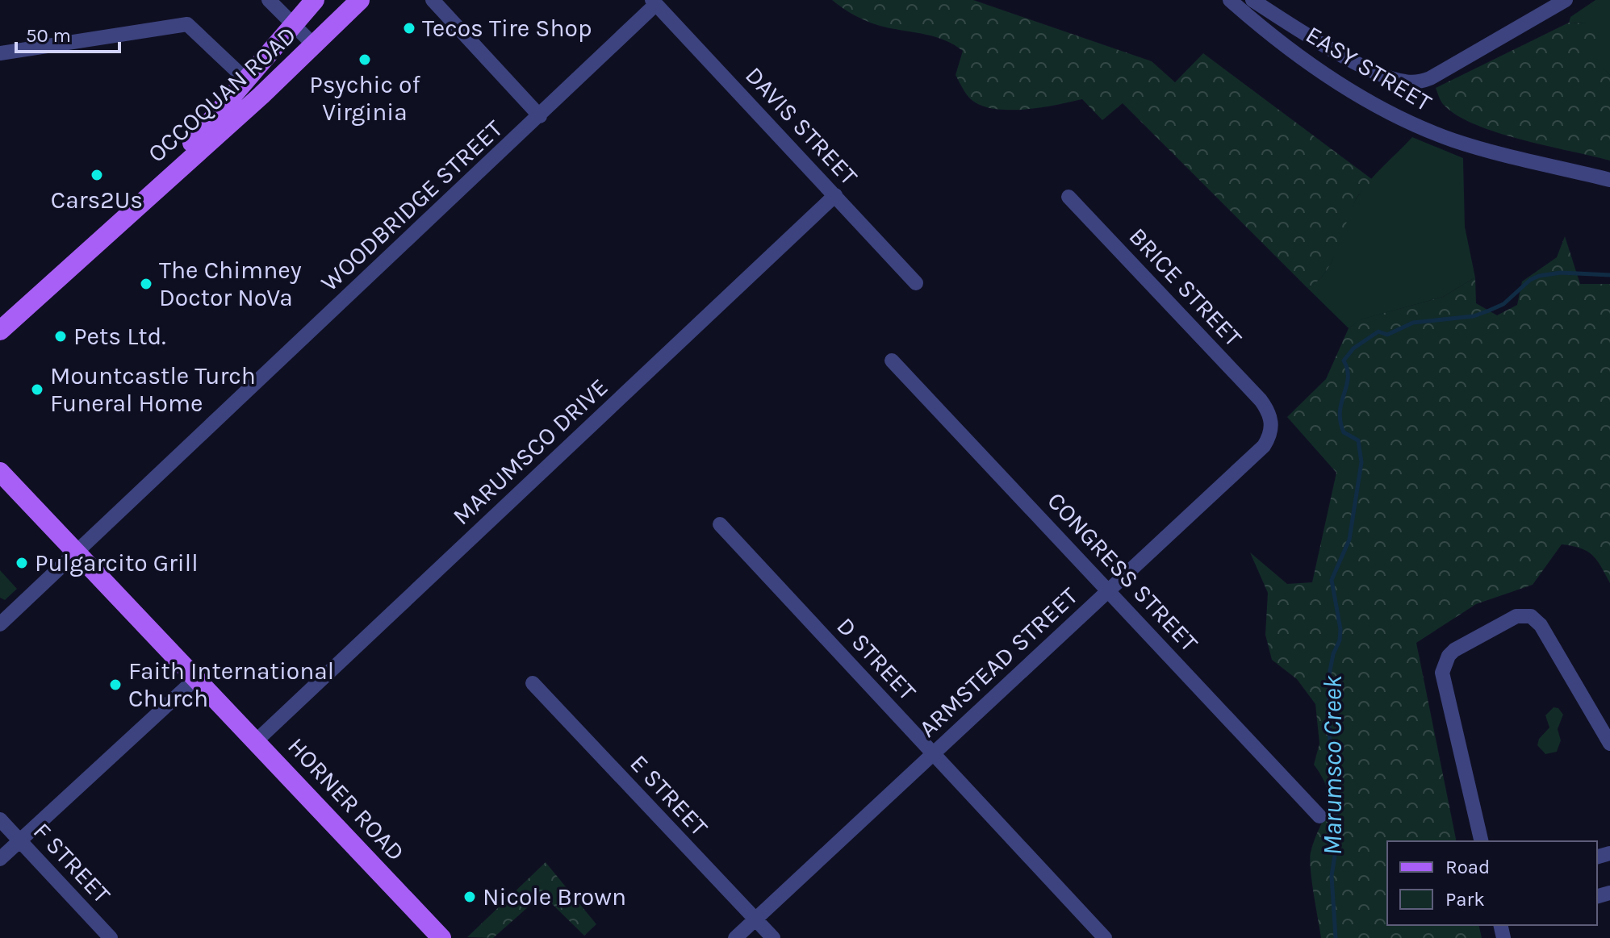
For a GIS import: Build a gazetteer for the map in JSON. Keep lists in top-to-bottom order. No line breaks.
{"streets":{"main road":["OCCOQUAN ROAD","HORNER ROAD"],"street":["EASY STREET","DAVIS STREET","WOODBRIDGE STREET","BRICE STREET","MARUMSCO DRIVE","CONGRESS STREET","D STREET","ARMSTEAD STREET","E STREET","F STREET"]},"crossings":[["DAVIS STREET","WOODBRIDGE STREET"],["DAVIS STREET","MARUMSCO DRIVE"],["WOODBRIDGE STREET","HORNER ROAD"],["BRICE STREET","ARMSTEAD STREET"],["MARUMSCO DRIVE","HORNER ROAD"],["CONGRESS STREET","ARMSTEAD STREET"],["D STREET","ARMSTEAD STREET"],["ARMSTEAD STREET","E STREET"]],"water":["Marumsco Creek"],"places":["Tecos Tire Shop","Psychic of Virginia","Cars2Us","The Chimney Doctor NoVa","Pets Ltd.","Mountcastle Turch Funeral Home","Pulgarcito Grill","Faith International Church","Nicole Brown"],"legend":["Road","Park"],"scale_bar":"50 m"}
